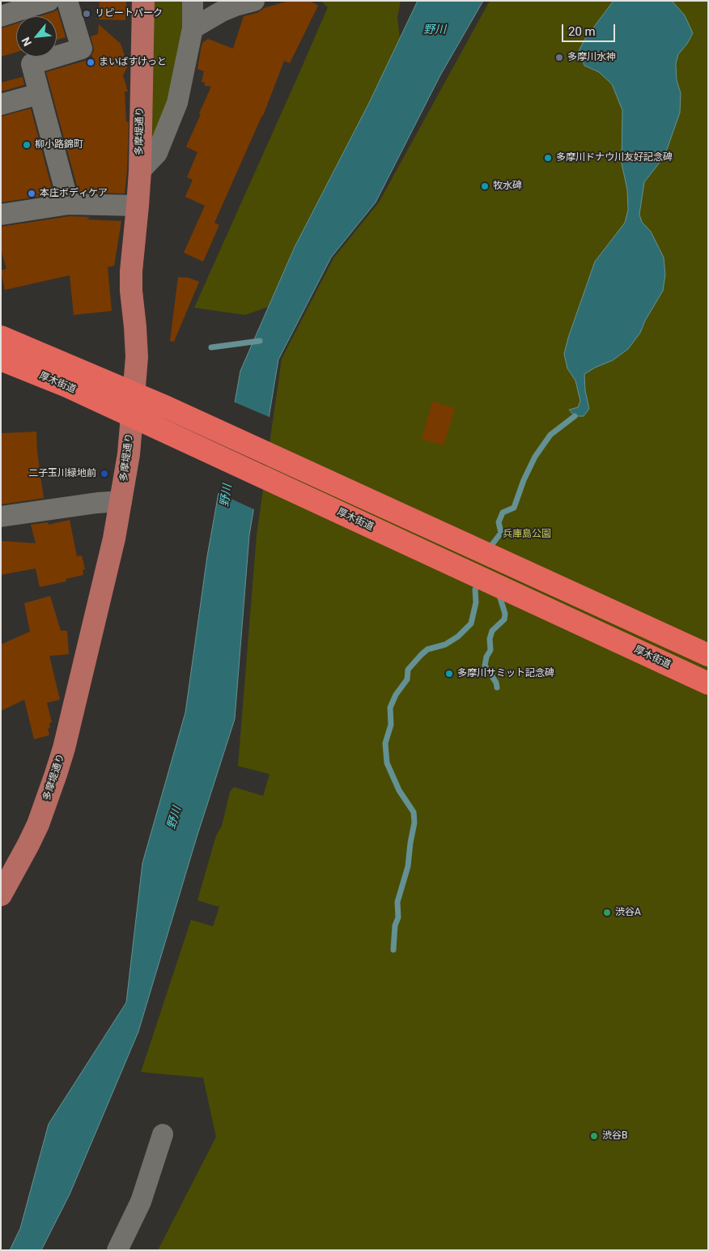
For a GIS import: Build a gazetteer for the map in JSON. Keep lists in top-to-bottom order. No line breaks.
{"streets":{"highway":["厚木街道"],"main road":["多摩堤通り"]},"water":["野川"],"parks":["兵庫島公園"],"places":["リピートパーク","多摩川水神","まいばすけっと","柳小路錦町","多摩川ドナウ川友好記念碑","牧水碑","本庄ボディケア","二子玉川緑地前","多摩川サミット記念碑","渋谷A","渋谷B"],"scale_bar":"20 m","north":"bottom left"}
